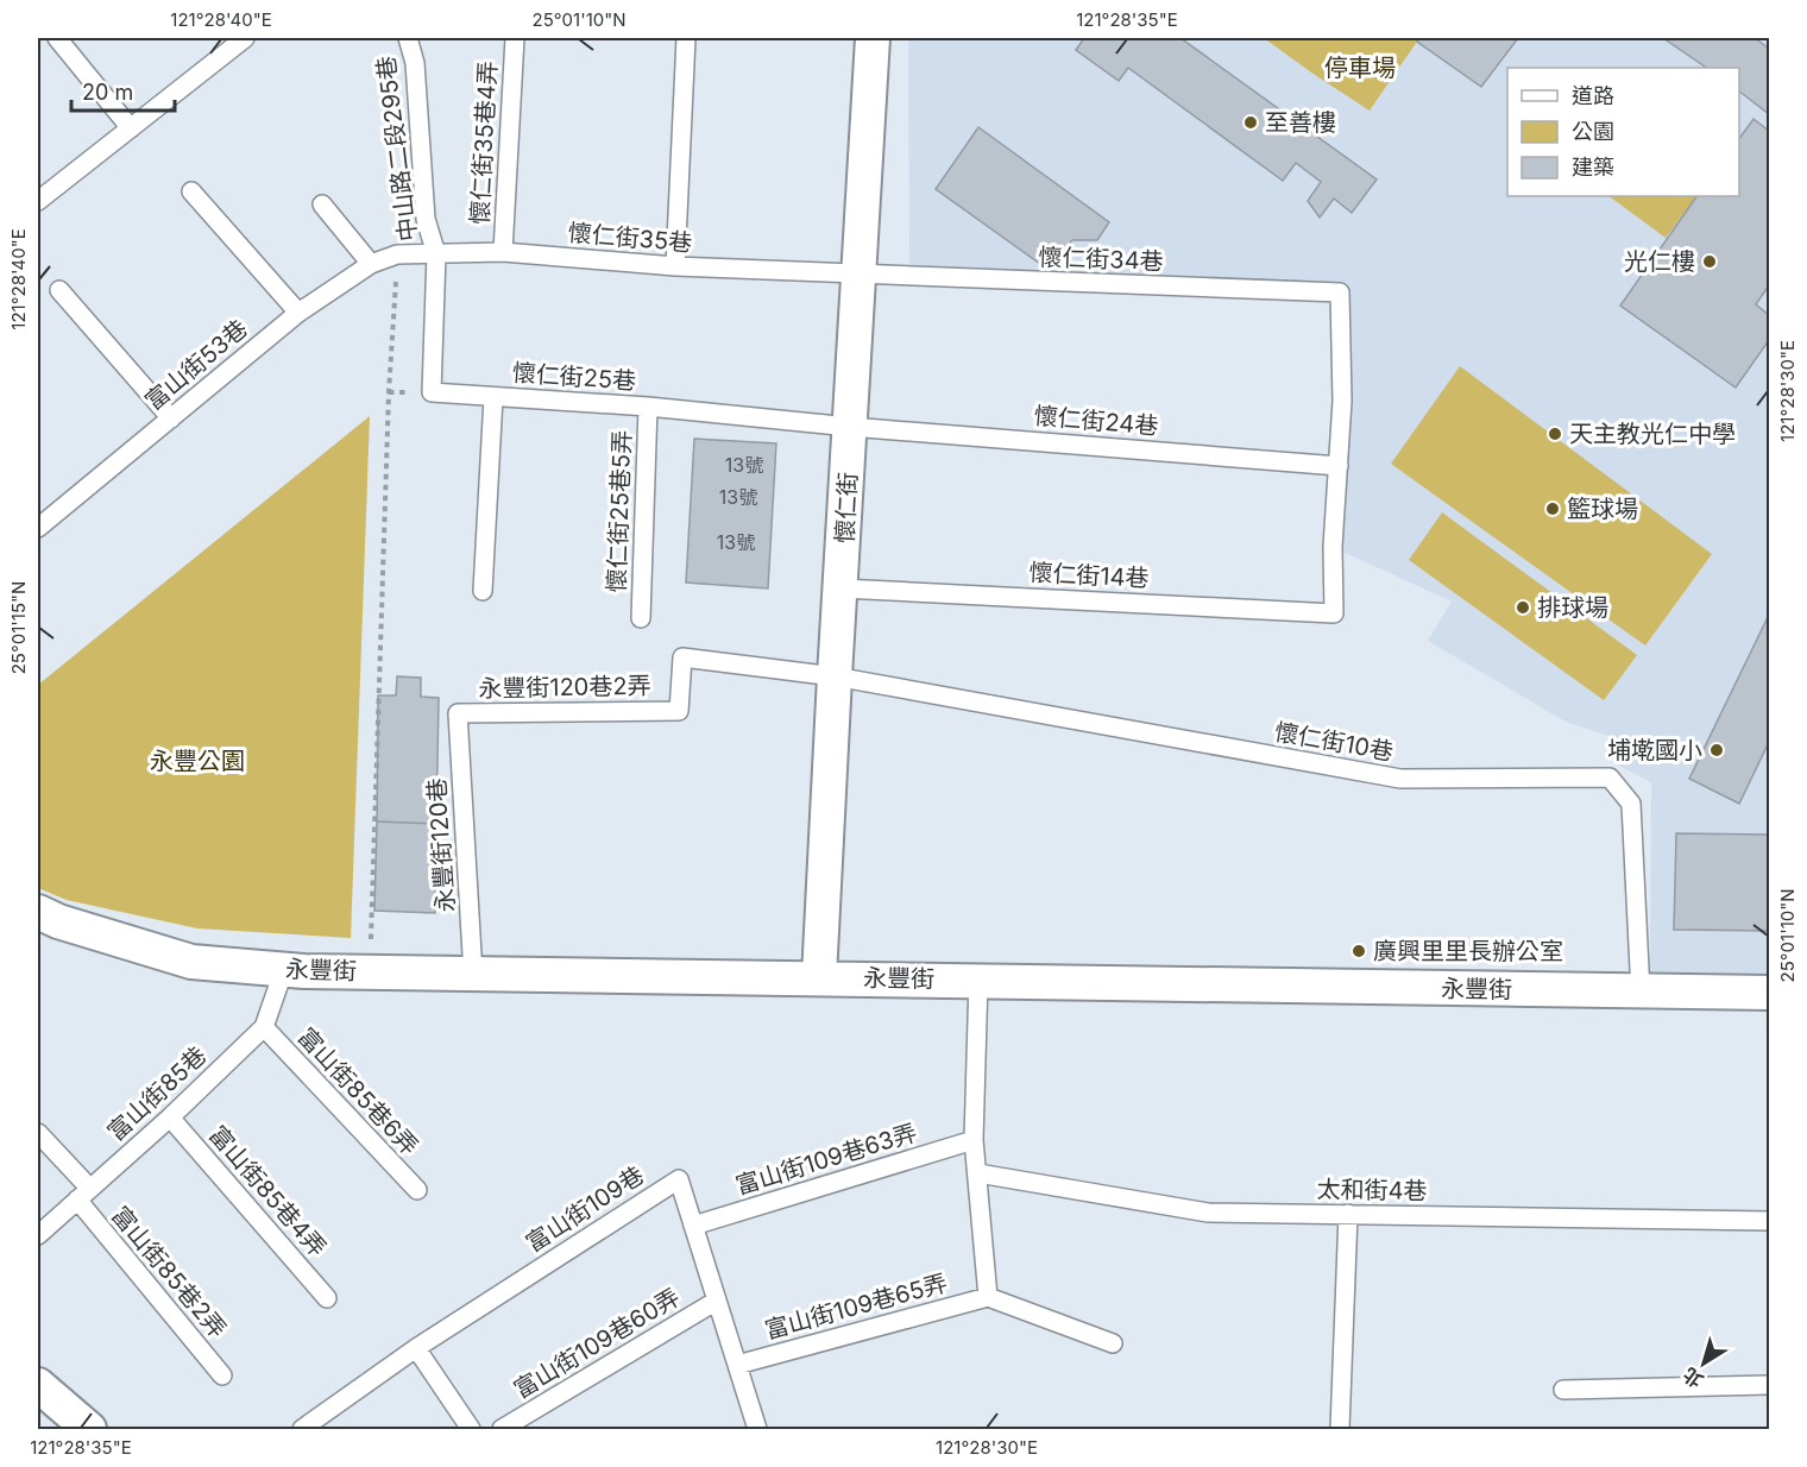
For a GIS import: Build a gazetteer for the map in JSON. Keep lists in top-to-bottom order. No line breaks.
{"streets":{"street":["懷仁街","永豐街"],"lane":["懷仁街35巷4弄","中山路二段295巷","懷仁街35巷","懷仁街34巷","富山街53巷","懷仁街25巷","懷仁街24巷","懷仁街25巷5弄","懷仁街14巷","永豐街120巷2弄","懷仁街10巷","永豐街120巷","富山街85巷6弄","富山街85巷","富山街109巷63弄","太和街4巷","富山街85巷4弄","富山街109巷","富山街85巷2弄","富山街109巷65弄","富山街109巷60弄"]},"crossings":[["懷仁街35巷4弄","懷仁街35巷"],["中山路二段295巷","懷仁街35巷"],["中山路二段295巷","懷仁街25巷"],["懷仁街35巷","懷仁街34巷"],["懷仁街35巷","富山街53巷"],["懷仁街35巷","懷仁街25巷"],["懷仁街35巷","懷仁街"],["懷仁街34巷","懷仁街24巷"],["懷仁街34巷","懷仁街"],["懷仁街34巷","懷仁街14巷"],["懷仁街25巷","懷仁街24巷"],["懷仁街25巷","懷仁街"],["懷仁街25巷","懷仁街25巷5弄"],["懷仁街24巷","懷仁街"],["懷仁街24巷","懷仁街14巷"],["懷仁街","懷仁街14巷"],["懷仁街","永豐街120巷2弄"],["懷仁街","懷仁街10巷"],["懷仁街","永豐街"],["永豐街120巷2弄","懷仁街10巷"],["永豐街120巷2弄","永豐街120巷"],["懷仁街10巷","永豐街"],["永豐街120巷","永豐街"],["永豐街","富山街85巷"],["富山街85巷6弄","富山街85巷"],["富山街85巷","富山街85巷4弄"],["富山街85巷","富山街85巷2弄"],["富山街109巷63弄","富山街109巷"],["富山街109巷","富山街109巷65弄"],["富山街109巷","富山街109巷60弄"]],"parks":["停車場","永豐公園"],"places":["至善樓","光仁樓","天主教光仁中學","籃球場","排球場","埔墘國小","廣興里里長辦公室"],"house_numbers":["13號","13號","13號"],"legend":["道路","公園","建築"],"scale_bar":"20 m","north":"bottom left","coordinates":["121°28'40\"E","25°01'10\"N","121°28'35\"E","121°28'30\"E","25°01'15\"N"]}
